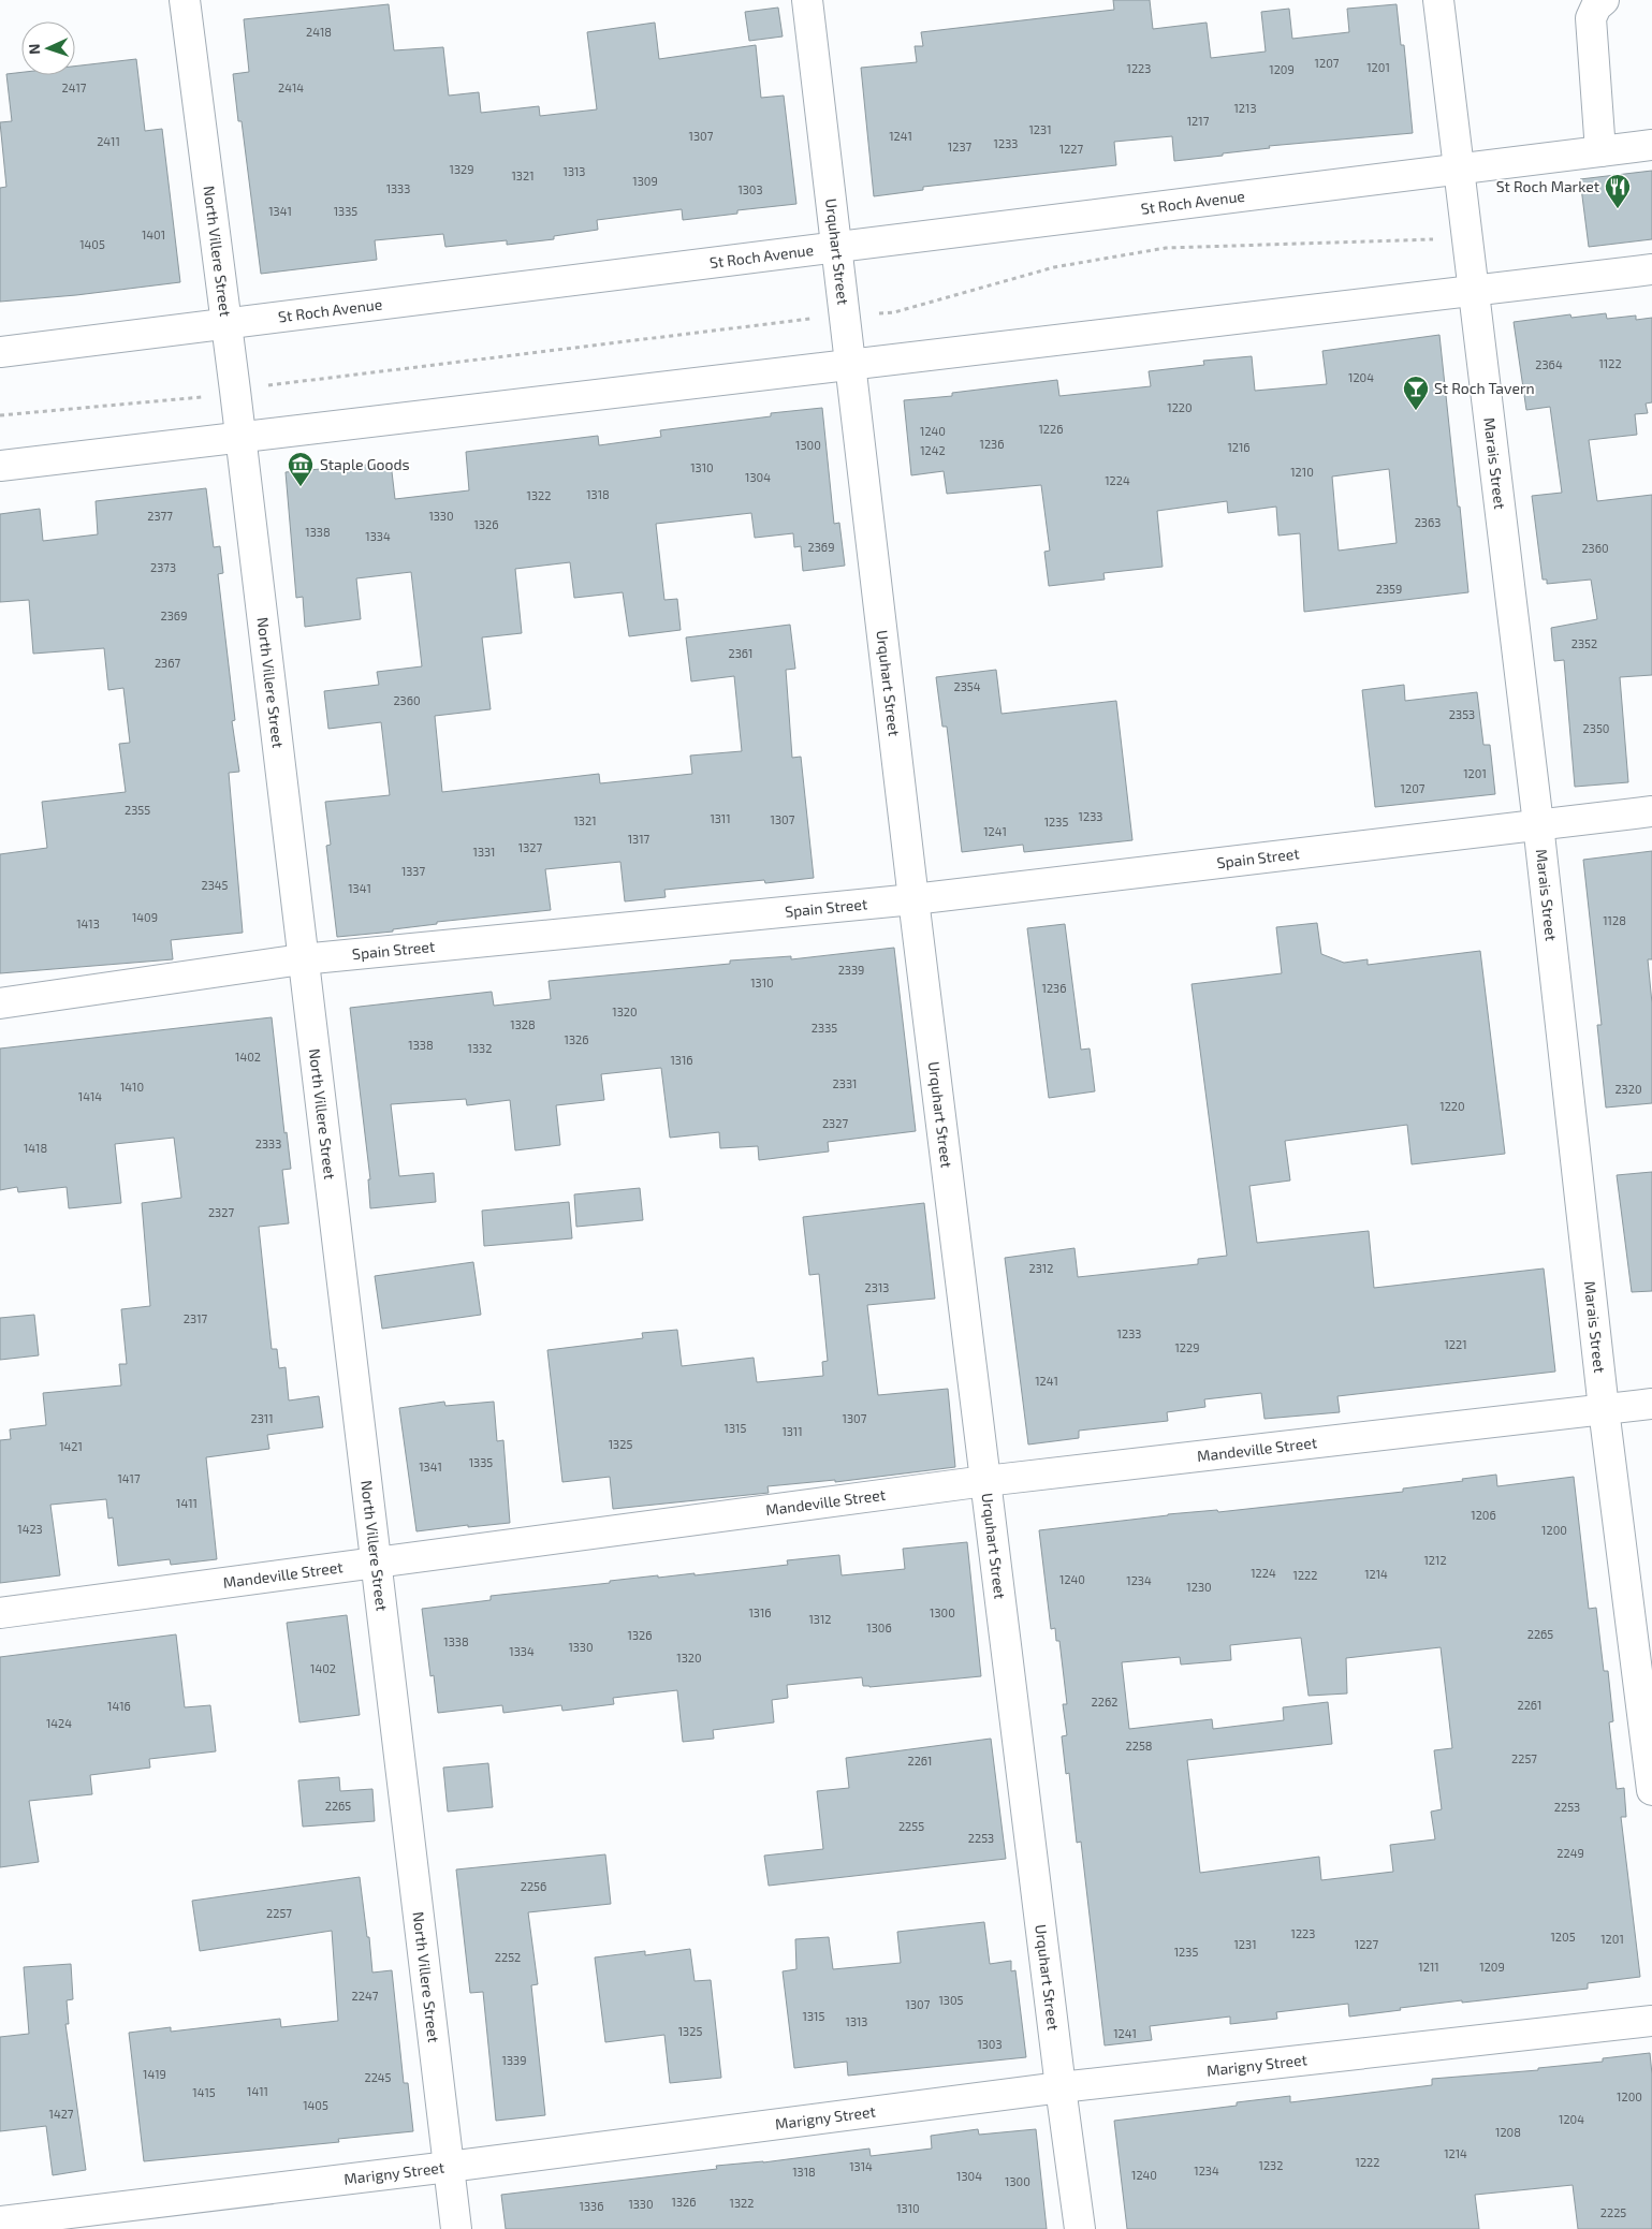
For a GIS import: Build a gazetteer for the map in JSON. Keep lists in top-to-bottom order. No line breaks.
{"streets":{"street":["St Roch Avenue","North Villere Street","Urquhart Street","Marais Street","Spain Street","Mandeville Street","Marigny Street"]},"crossings":[["St Roch Avenue","North Villere Street"],["St Roch Avenue","Urquhart Street"],["St Roch Avenue","Marais Street"],["North Villere Street","Spain Street"],["North Villere Street","Mandeville Street"],["North Villere Street","Marigny Street"],["Urquhart Street","Spain Street"],["Urquhart Street","Mandeville Street"],["Urquhart Street","Marigny Street"],["Marais Street","Spain Street"],["Marais Street","Mandeville Street"]],"places":{"restaurant":["St Roch Market"],"bar":["St Roch Tavern"],"museum":["Staple Goods"]},"house_numbers":["2418","1207","1201","1223","1209","2417","2414","1213","1217","1231","1307","1241","2411","1233","1237","1227","1329","1313","1321","1309","1333","1303","1341","1335","1401","1405","1122","2364","1204","1220","1226","1240","1236","1300","1216","1242","1310","1210","1304","1224","1318","1322","2377","1330","2363","1326","1338","1334","2369","2360","2373","2359","2369","2352","2361","2367","2354","2360","2353","2350","1201","1207","2355","1233","1311","1307","1321","1235","1241","1317","1327","1331","1337","2345","1341","1409","1128","1413","2339","1310","1236","1320","1328","2335","1326","1338","1332","1402","1316","2331","1410","2320","1414","1220","2327","2333","1418","2327","2312","2313","2317","1233","1221","1229","1241","2311","1307","1315","1311","1325","1421","1335","1341","1417","1411","1206","1423","1200","1212","1224","1214","1222","1240","1234","1230","1316","1300","1312","1306","2265","1326","1338","1330","1334","1320","1402","2262","2261","1416","1424","2258","2257","2261","2265","2253","2255","2253","2249","2256","2257","1223","1205","1201","1231","1227","1235","2252","1211","1209","2247","1305","1307","1315","1313","1325","1241","1303","1339","1419","2245","1411","1415","1200","1405","1427","1204","1208","1214","1222","1232","1314","1234","1318","1240","1304","1300","1326","1322","1330","1336","1310","2225"],"north":"left"}
